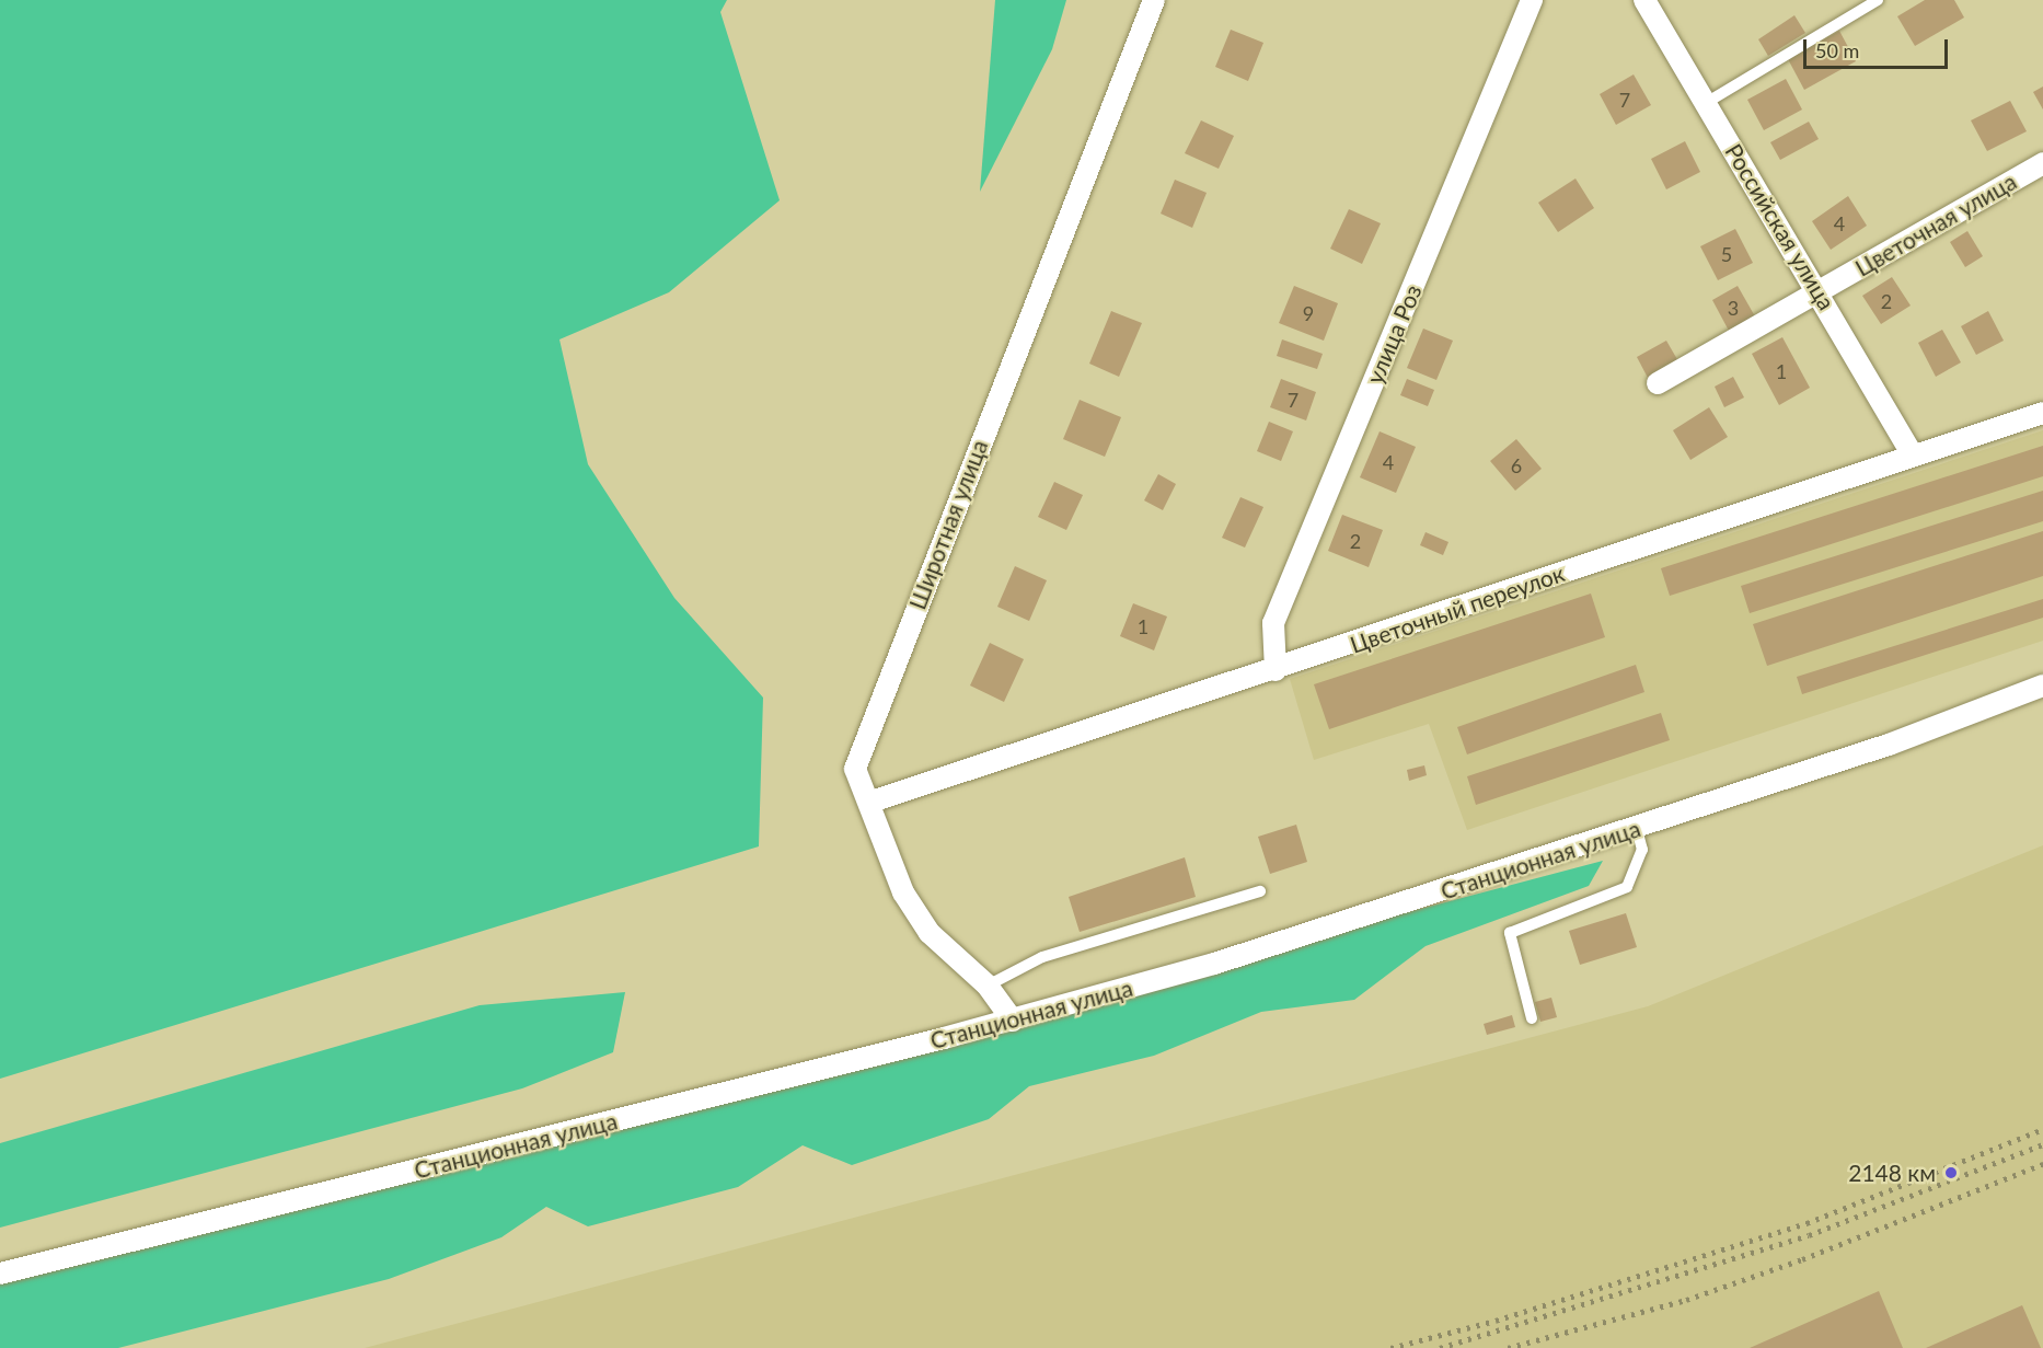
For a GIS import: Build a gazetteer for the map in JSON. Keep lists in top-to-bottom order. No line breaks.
{"streets":{"street":["Цветочная улица","Российская улица","улица Роз","Широтная улица","Цветочный переулок","Станционная улица"]},"crossings":[["Цветочная улица","Российская улица"],["Российская улица","Цветочный переулок"],["улица Роз","Цветочный переулок"],["Широтная улица","Цветочный переулок"],["Широтная улица","Станционная улица"]],"places":["2148 км"],"house_numbers":["7","4","5","2","3","9","1","7","4","6","2","1"],"scale_bar":"50 m"}
